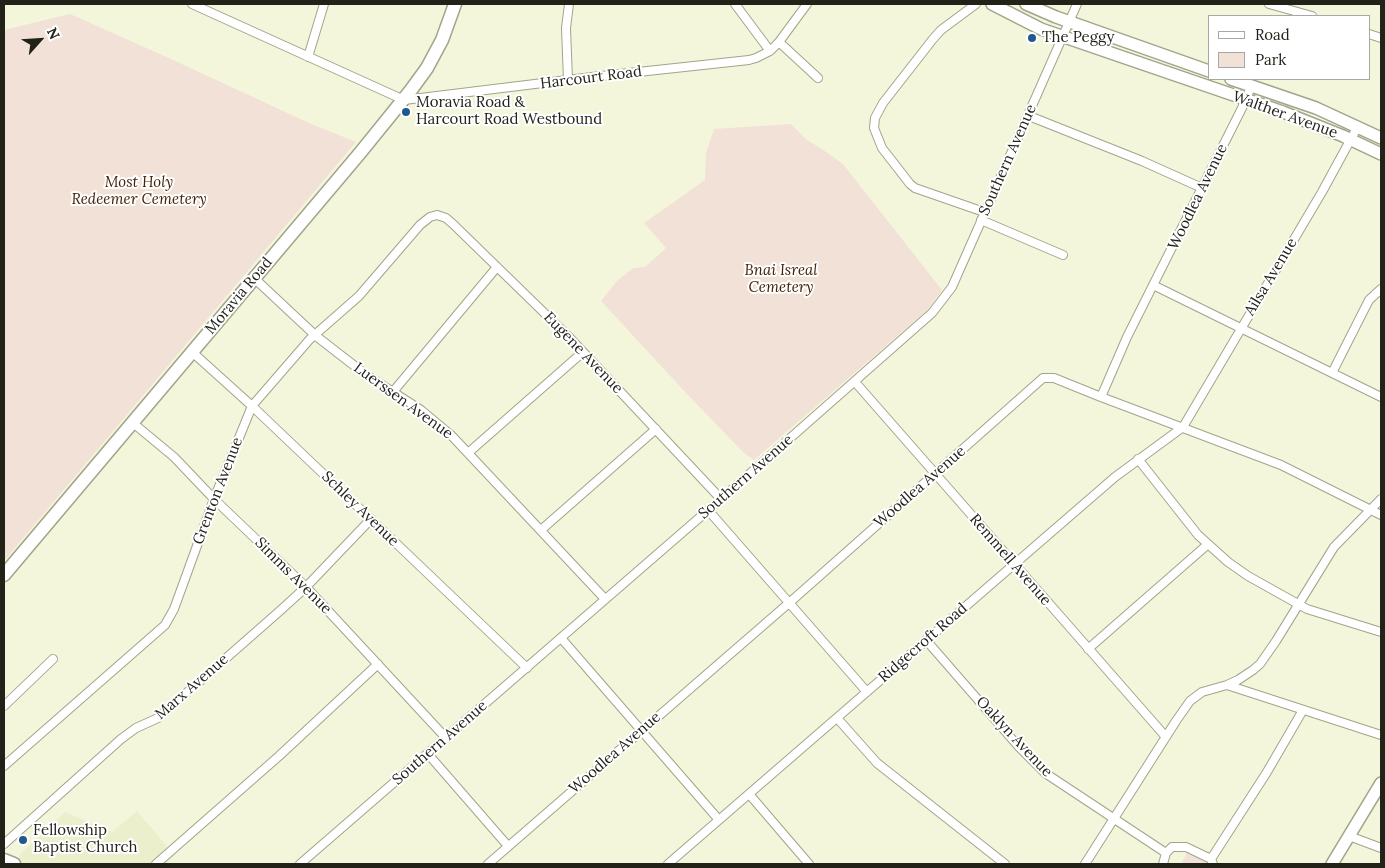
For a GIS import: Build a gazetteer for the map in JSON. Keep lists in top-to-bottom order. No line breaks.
{"streets":{"main road":["Walther Avenue","Moravia Road"],"street":["Harcourt Road","Southern Avenue","Woodlea Avenue","Ailsa Avenue","Eugene Avenue","Luerssen Avenue","Grenton Avenue","Schley Avenue","Remmell Avenue","Simms Avenue","Ridgecroft Road","Marx Avenue","Oaklyn Avenue"]},"crossings":[["Harcourt Road","Moravia Road"],["Walther Avenue","Southern Avenue"],["Walther Avenue","Woodlea Avenue"],["Walther Avenue","Ailsa Avenue"],["Southern Avenue","Eugene Avenue"],["Southern Avenue","Luerssen Avenue"],["Southern Avenue","Schley Avenue"],["Southern Avenue","Remmell Avenue"],["Southern Avenue","Simms Avenue"],["Woodlea Avenue","Remmell Avenue"],["Ailsa Avenue","Ridgecroft Road"],["Moravia Road","Luerssen Avenue"],["Moravia Road","Schley Avenue"],["Moravia Road","Simms Avenue"],["Eugene Avenue","Grenton Avenue"],["Luerssen Avenue","Grenton Avenue"],["Grenton Avenue","Schley Avenue"],["Grenton Avenue","Simms Avenue"],["Schley Avenue","Marx Avenue"],["Remmell Avenue","Ridgecroft Road"],["Simms Avenue","Marx Avenue"],["Ridgecroft Road","Oaklyn Avenue"]],"parks":["Most Holy Redeemer Cemetery","Bnai Isreal Cemetery"],"places":["The Peggy","Moravia Road & Harcourt Road Westbound","Fellowship Baptist Church"],"legend":["Road","Park"],"north":"top right"}
